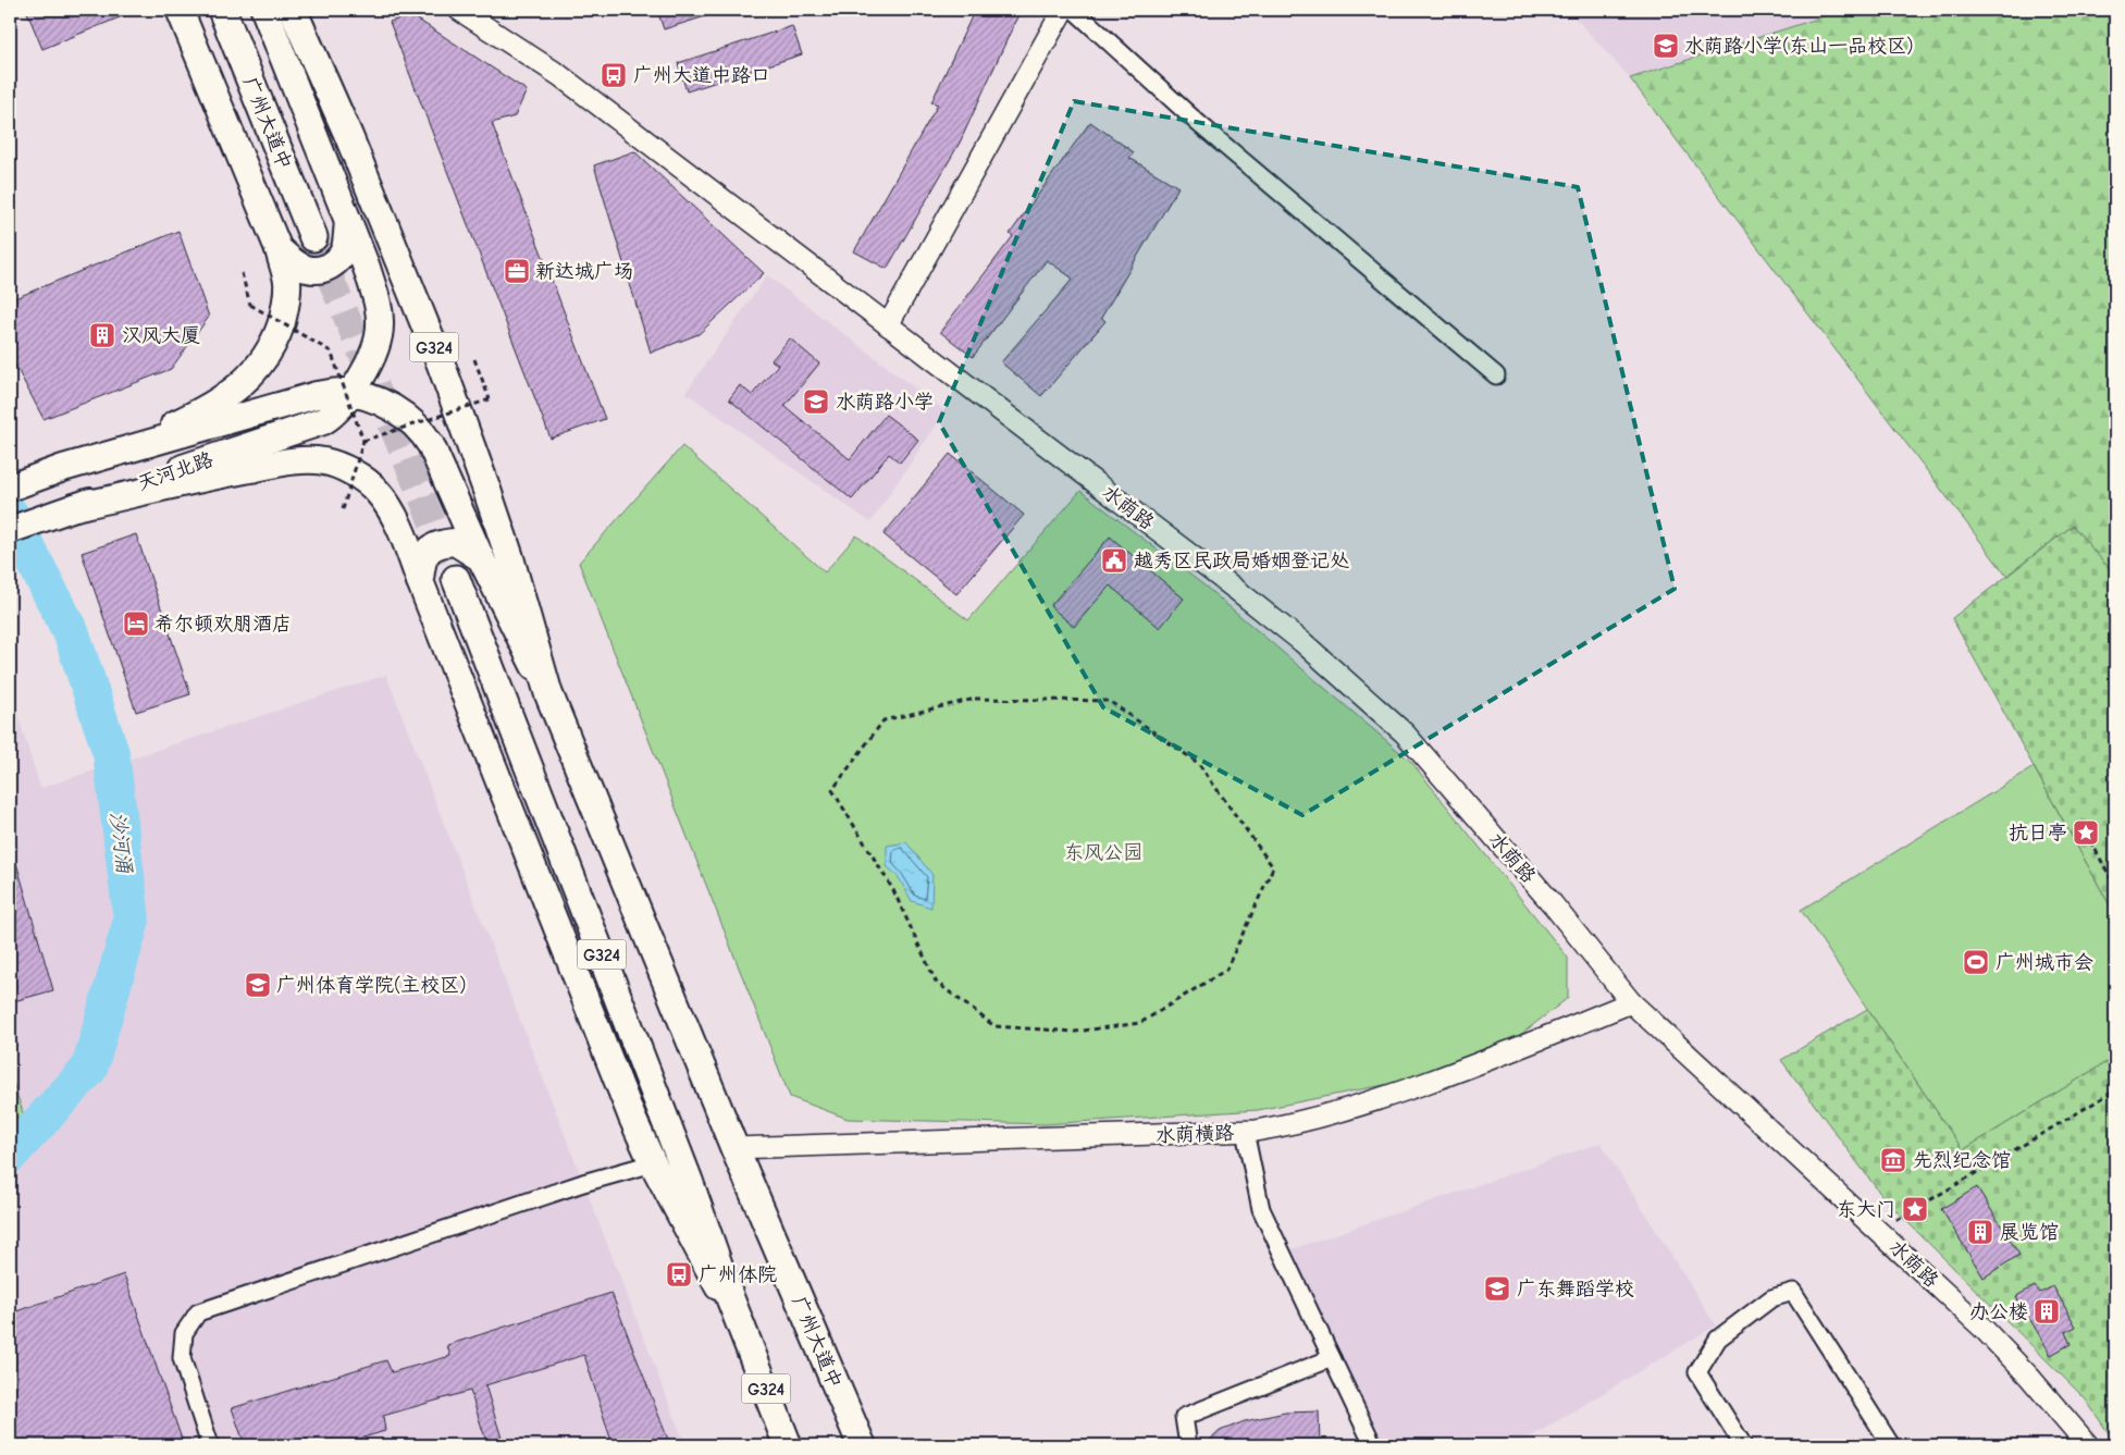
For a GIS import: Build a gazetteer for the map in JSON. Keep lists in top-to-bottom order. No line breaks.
{"streets":{"highway":["广州大道中","G324"],"main road":["天河北路"],"street":["水荫路","水荫横路"]},"crossings":[["广州大道中","G324"],["广州大道中","水荫横路"],["G324","水荫横路"],["水荫路","水荫横路"]],"water":["沙河涌"],"parks":["东风公园"],"places":{"school or university":["水荫路小学(东山一品校区)","水荫路小学","广州体育学院(主校区)","广东舞蹈学校"],"bus stop":["广州大道中路口","广州体院"],"office":["新达城广场"],"building":["汉风大厦","展览馆","办公楼"],"public building":["越秀区民政局婚姻登记处"],"hotel":["希尔顿欢朋酒店"],"place":["抗日亭","东大门"],"sports":["广州城市会"],"museum":["先烈纪念馆"]}}
